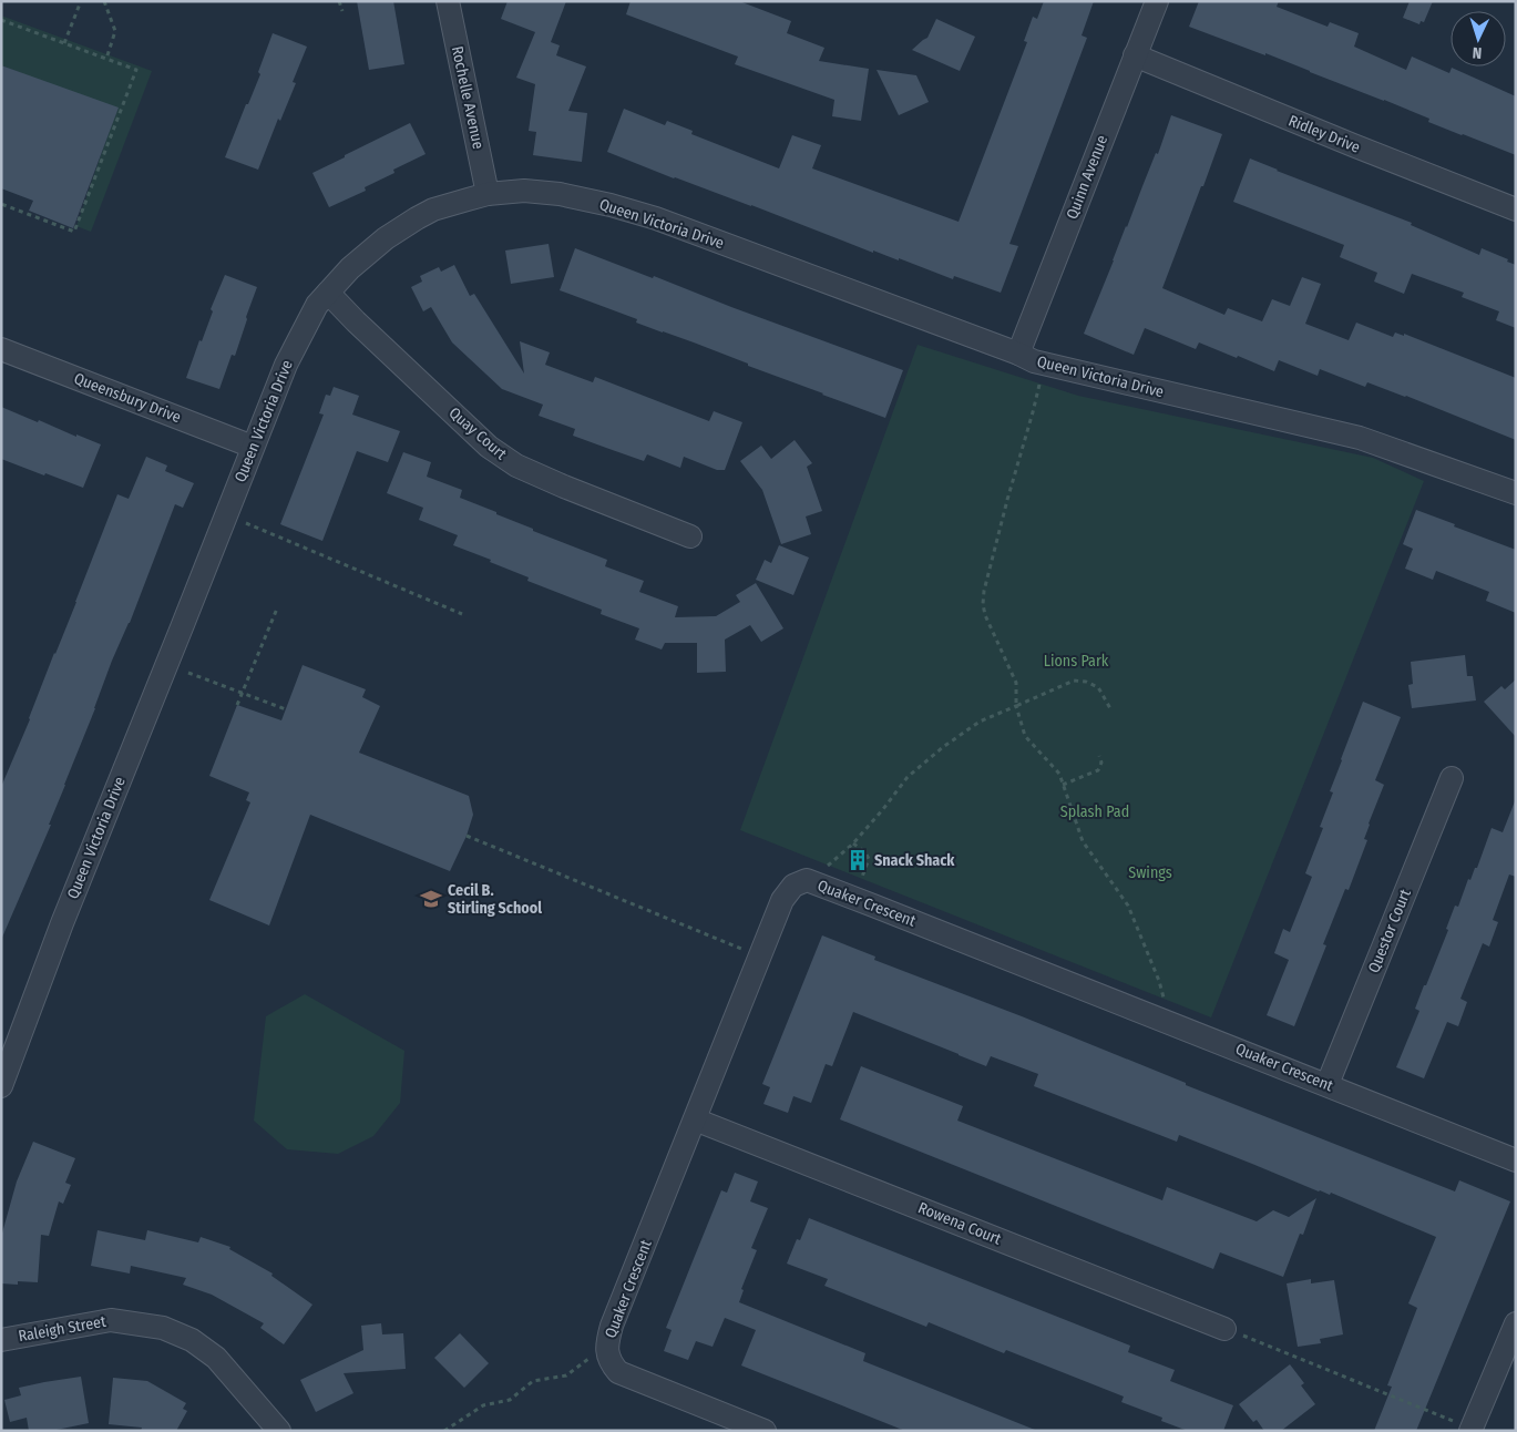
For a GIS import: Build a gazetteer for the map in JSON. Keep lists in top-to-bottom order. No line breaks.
{"streets":{"street":["Rochelle Avenue","Ridley Drive","Quinn Avenue","Queen Victoria Drive","Queensbury Drive","Quay Court","Quaker Crescent","Questor Court","Rowena Court","Raleigh Street"]},"crossings":[["Rochelle Avenue","Queen Victoria Drive"],["Ridley Drive","Quinn Avenue"],["Quinn Avenue","Queen Victoria Drive"],["Queen Victoria Drive","Queensbury Drive"],["Queen Victoria Drive","Quay Court"],["Quaker Crescent","Questor Court"],["Quaker Crescent","Rowena Court"]],"parks":["Lions Park","Splash Pad","Swings"],"places":{"building":["Snack Shack"],"school or university":["Cecil B. Stirling School"]},"north":"bottom"}
